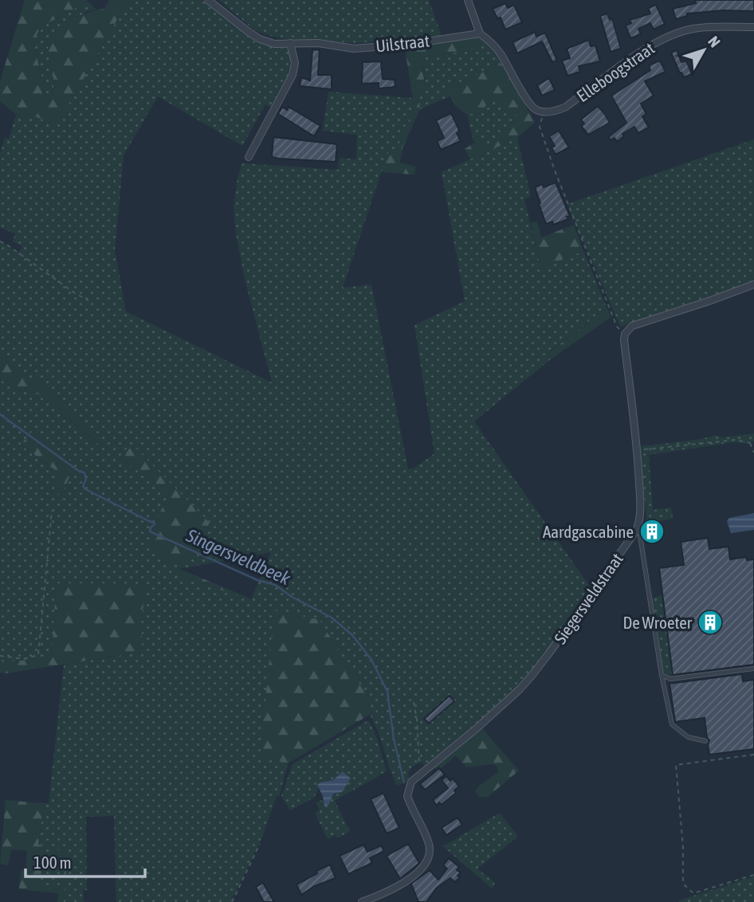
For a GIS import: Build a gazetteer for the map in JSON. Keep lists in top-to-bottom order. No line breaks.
{"streets":{"street":["Uilstraat","Elleboogstraat","Siegersveldstraat"]},"water":["Singersveldbeek"],"places":{"building":["Aardgascabine","De Wroeter"]},"scale_bar":"100 m","north":"top right"}
